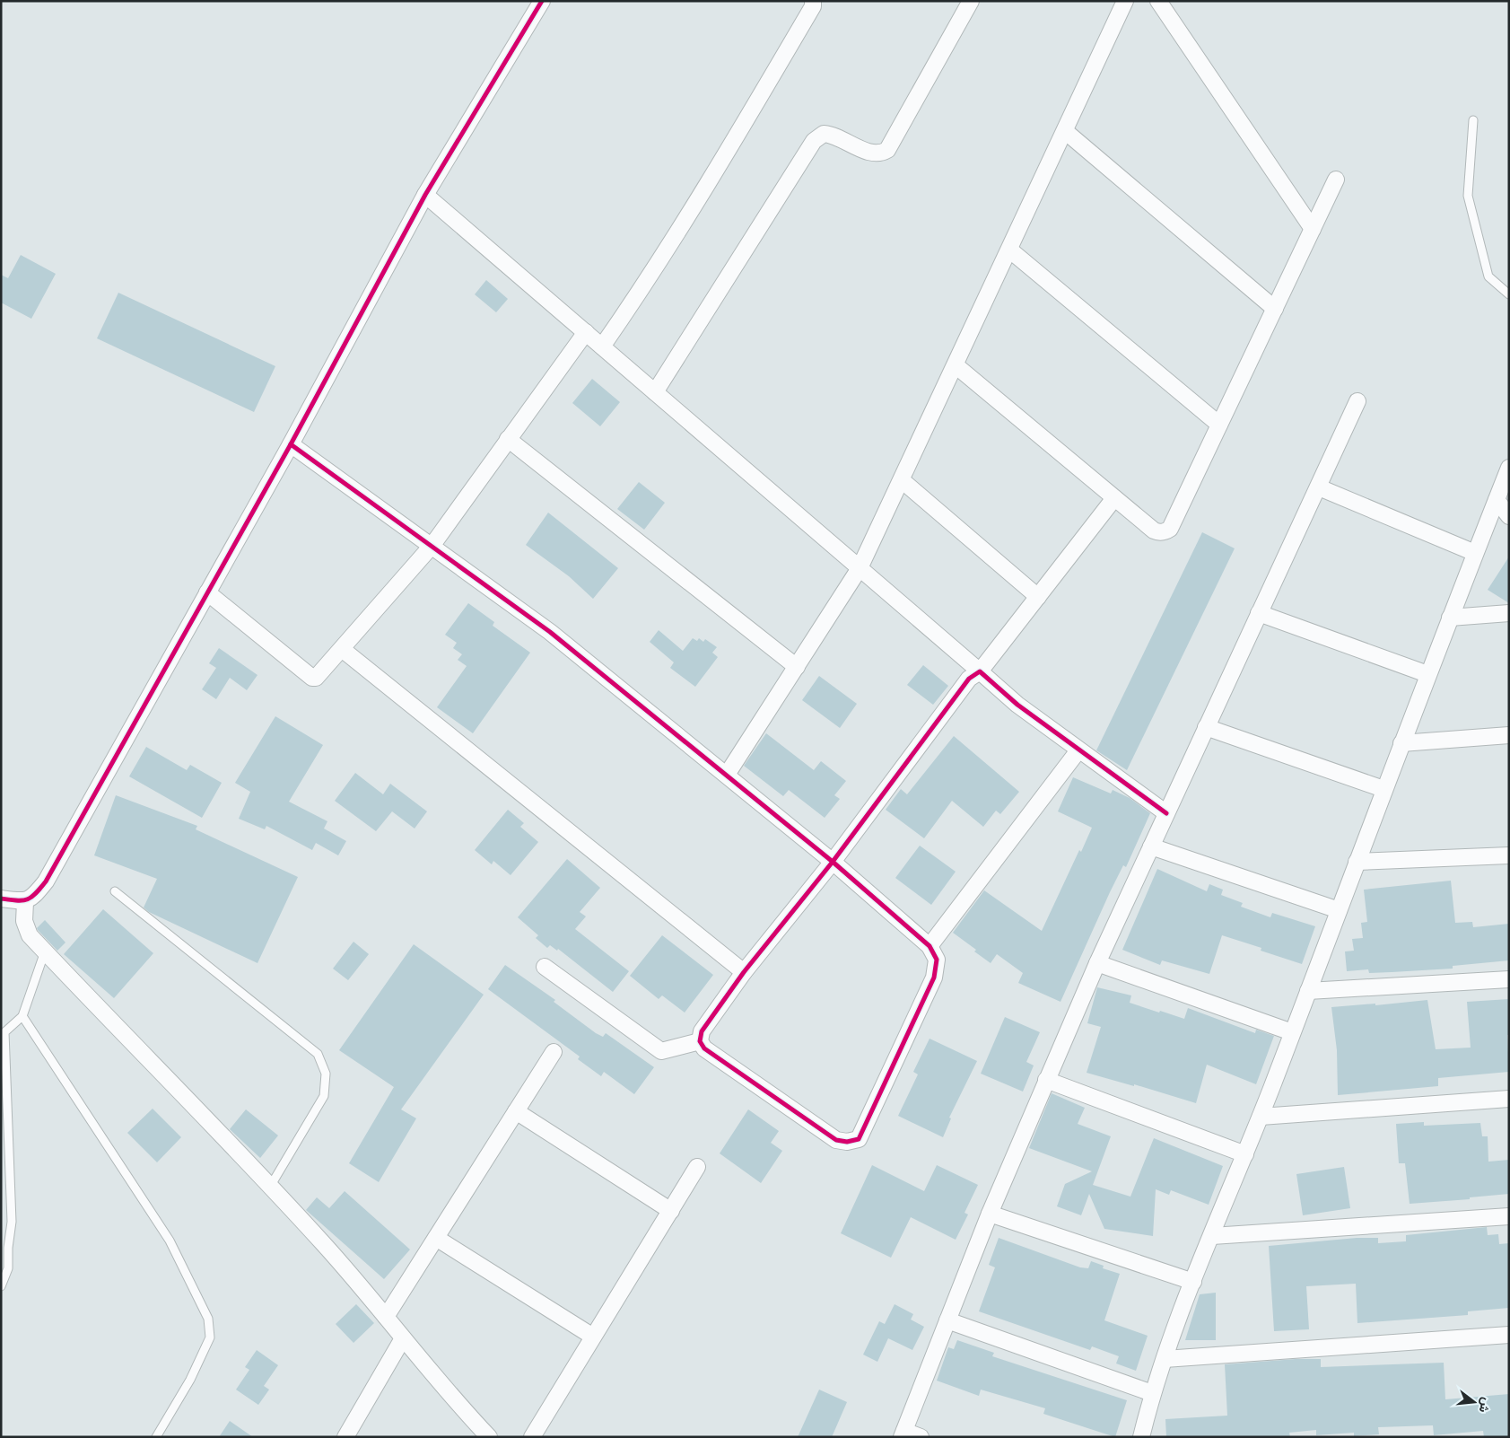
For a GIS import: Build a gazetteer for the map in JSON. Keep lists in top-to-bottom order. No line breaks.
{"north":"right"}
